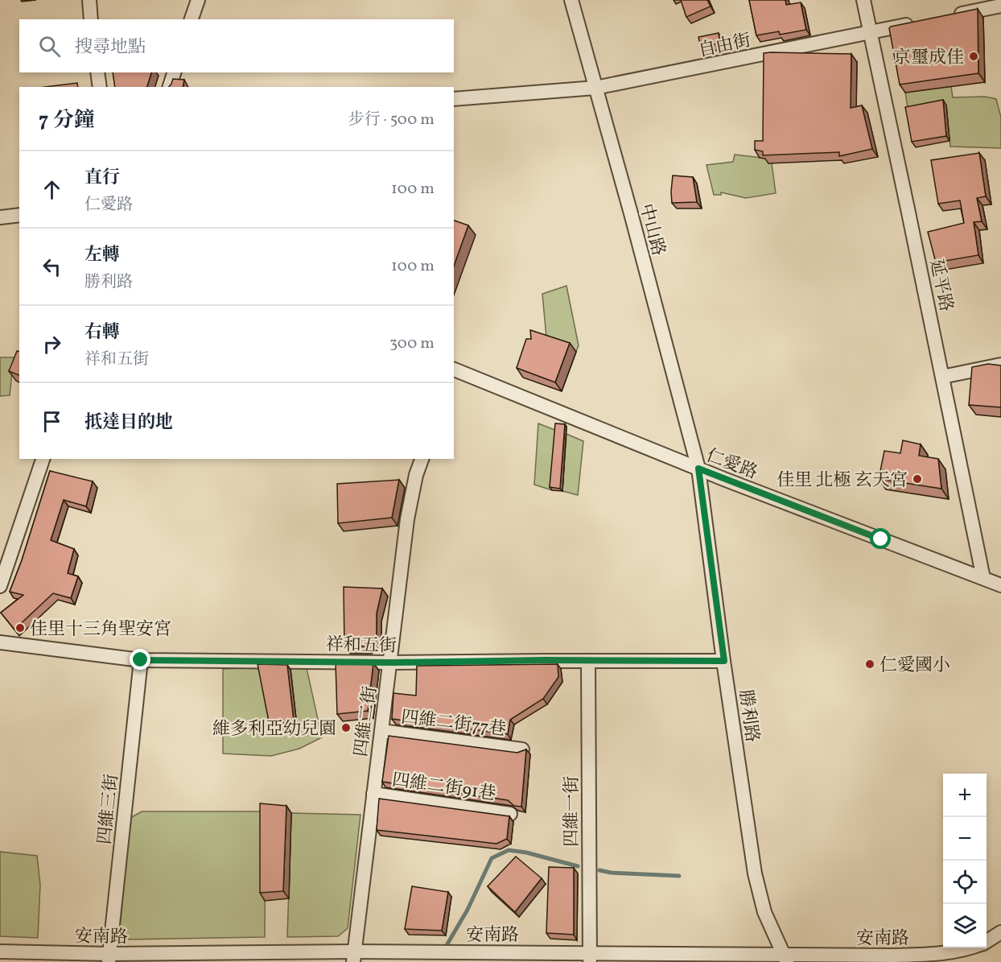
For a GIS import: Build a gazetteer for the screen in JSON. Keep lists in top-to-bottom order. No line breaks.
{"streets":{"street":["自由街","中山路","延平路","仁愛路","祥和五街","勝利路","四維二街","四維二街77巷","四維二街91巷","四維三街","四維一街","安南路"]},"crossings":[["自由街","中山路"],["自由街","延平路"],["中山路","仁愛路"],["中山路","勝利路"],["延平路","仁愛路"],["仁愛路","勝利路"],["祥和五街","勝利路"],["祥和五街","四維二街"],["祥和五街","四維三街"],["祥和五街","四維一街"],["勝利路","安南路"],["四維二街","四維二街77巷"],["四維二街","四維二街91巷"],["四維二街","安南路"],["四維三街","安南路"],["四維一街","安南路"]],"places":["京璽成佳","佳里 北極 玄天宮","佳里十三角聖安宮","仁愛國小","維多利亞幼兒園"],"page":{"search":"搜尋地點","heading":["7 分鐘","步行 · 500 m"],"list":[["直行","仁愛路","100 m"],["左轉","勝利路","100 m"],["右轉","祥和五街","300 m"],"抵達目的地"],"map_buttons":["+","−"]}}
